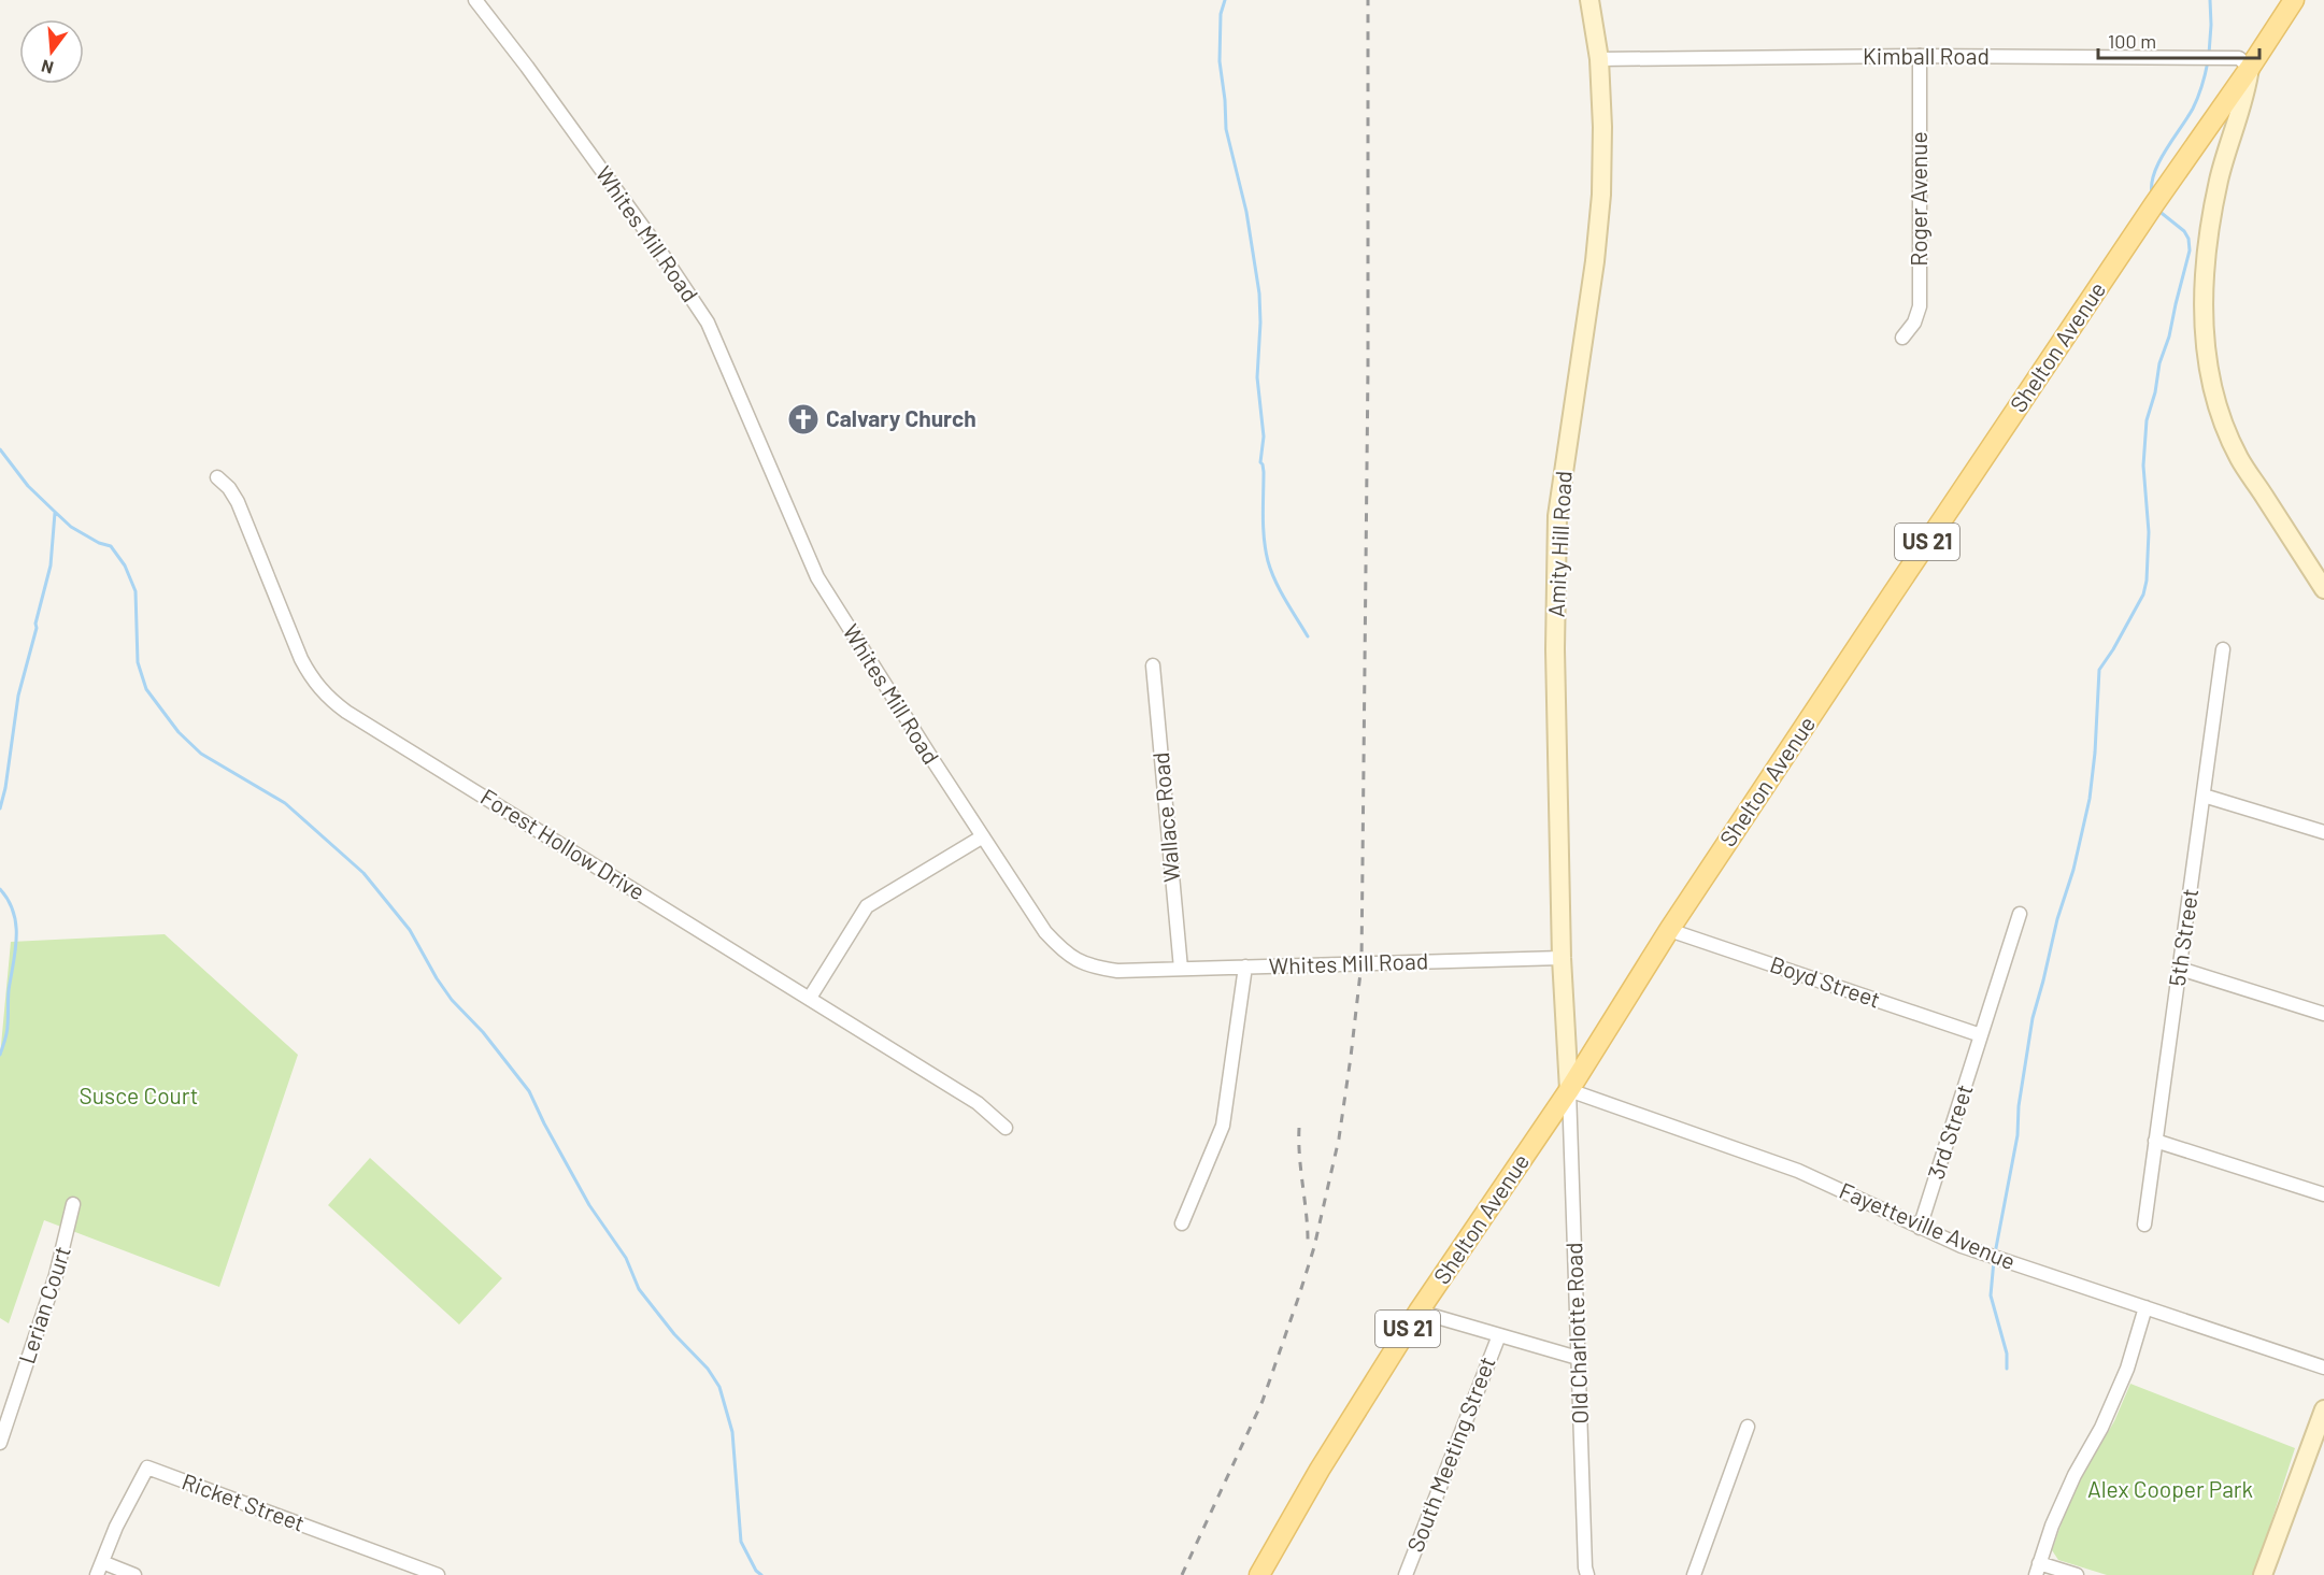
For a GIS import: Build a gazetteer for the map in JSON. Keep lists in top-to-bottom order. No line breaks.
{"streets":{"main road":["Shelton Avenue","US 21"],"street":["Kimball Road","Roger Avenue","Whites Mill Road","Amity Hill Road","Wallace Road","Forest Hollow Drive","5th Street","Boyd Street","3rd Street","Fayetteville Avenue","Lerian Court","Old Charlotte Road","South Meeting Street","Ricket Street"]},"crossings":[["Kimball Road","Roger Avenue"],["Kimball Road","Shelton Avenue"],["Kimball Road","Amity Hill Road"],["Whites Mill Road","Amity Hill Road"],["Whites Mill Road","Wallace Road"],["Shelton Avenue","Amity Hill Road"],["Shelton Avenue","Boyd Street"],["Shelton Avenue","Fayetteville Avenue"],["Shelton Avenue","Old Charlotte Road"],["Amity Hill Road","Fayetteville Avenue"],["Amity Hill Road","Old Charlotte Road"],["Boyd Street","3rd Street"],["3rd Street","Fayetteville Avenue"],["Fayetteville Avenue","Old Charlotte Road"]],"parks":["Susce Court","Alex Cooper Park"],"places":{"church":["Calvary Church"]},"scale_bar":"100 m","north":"bottom"}
